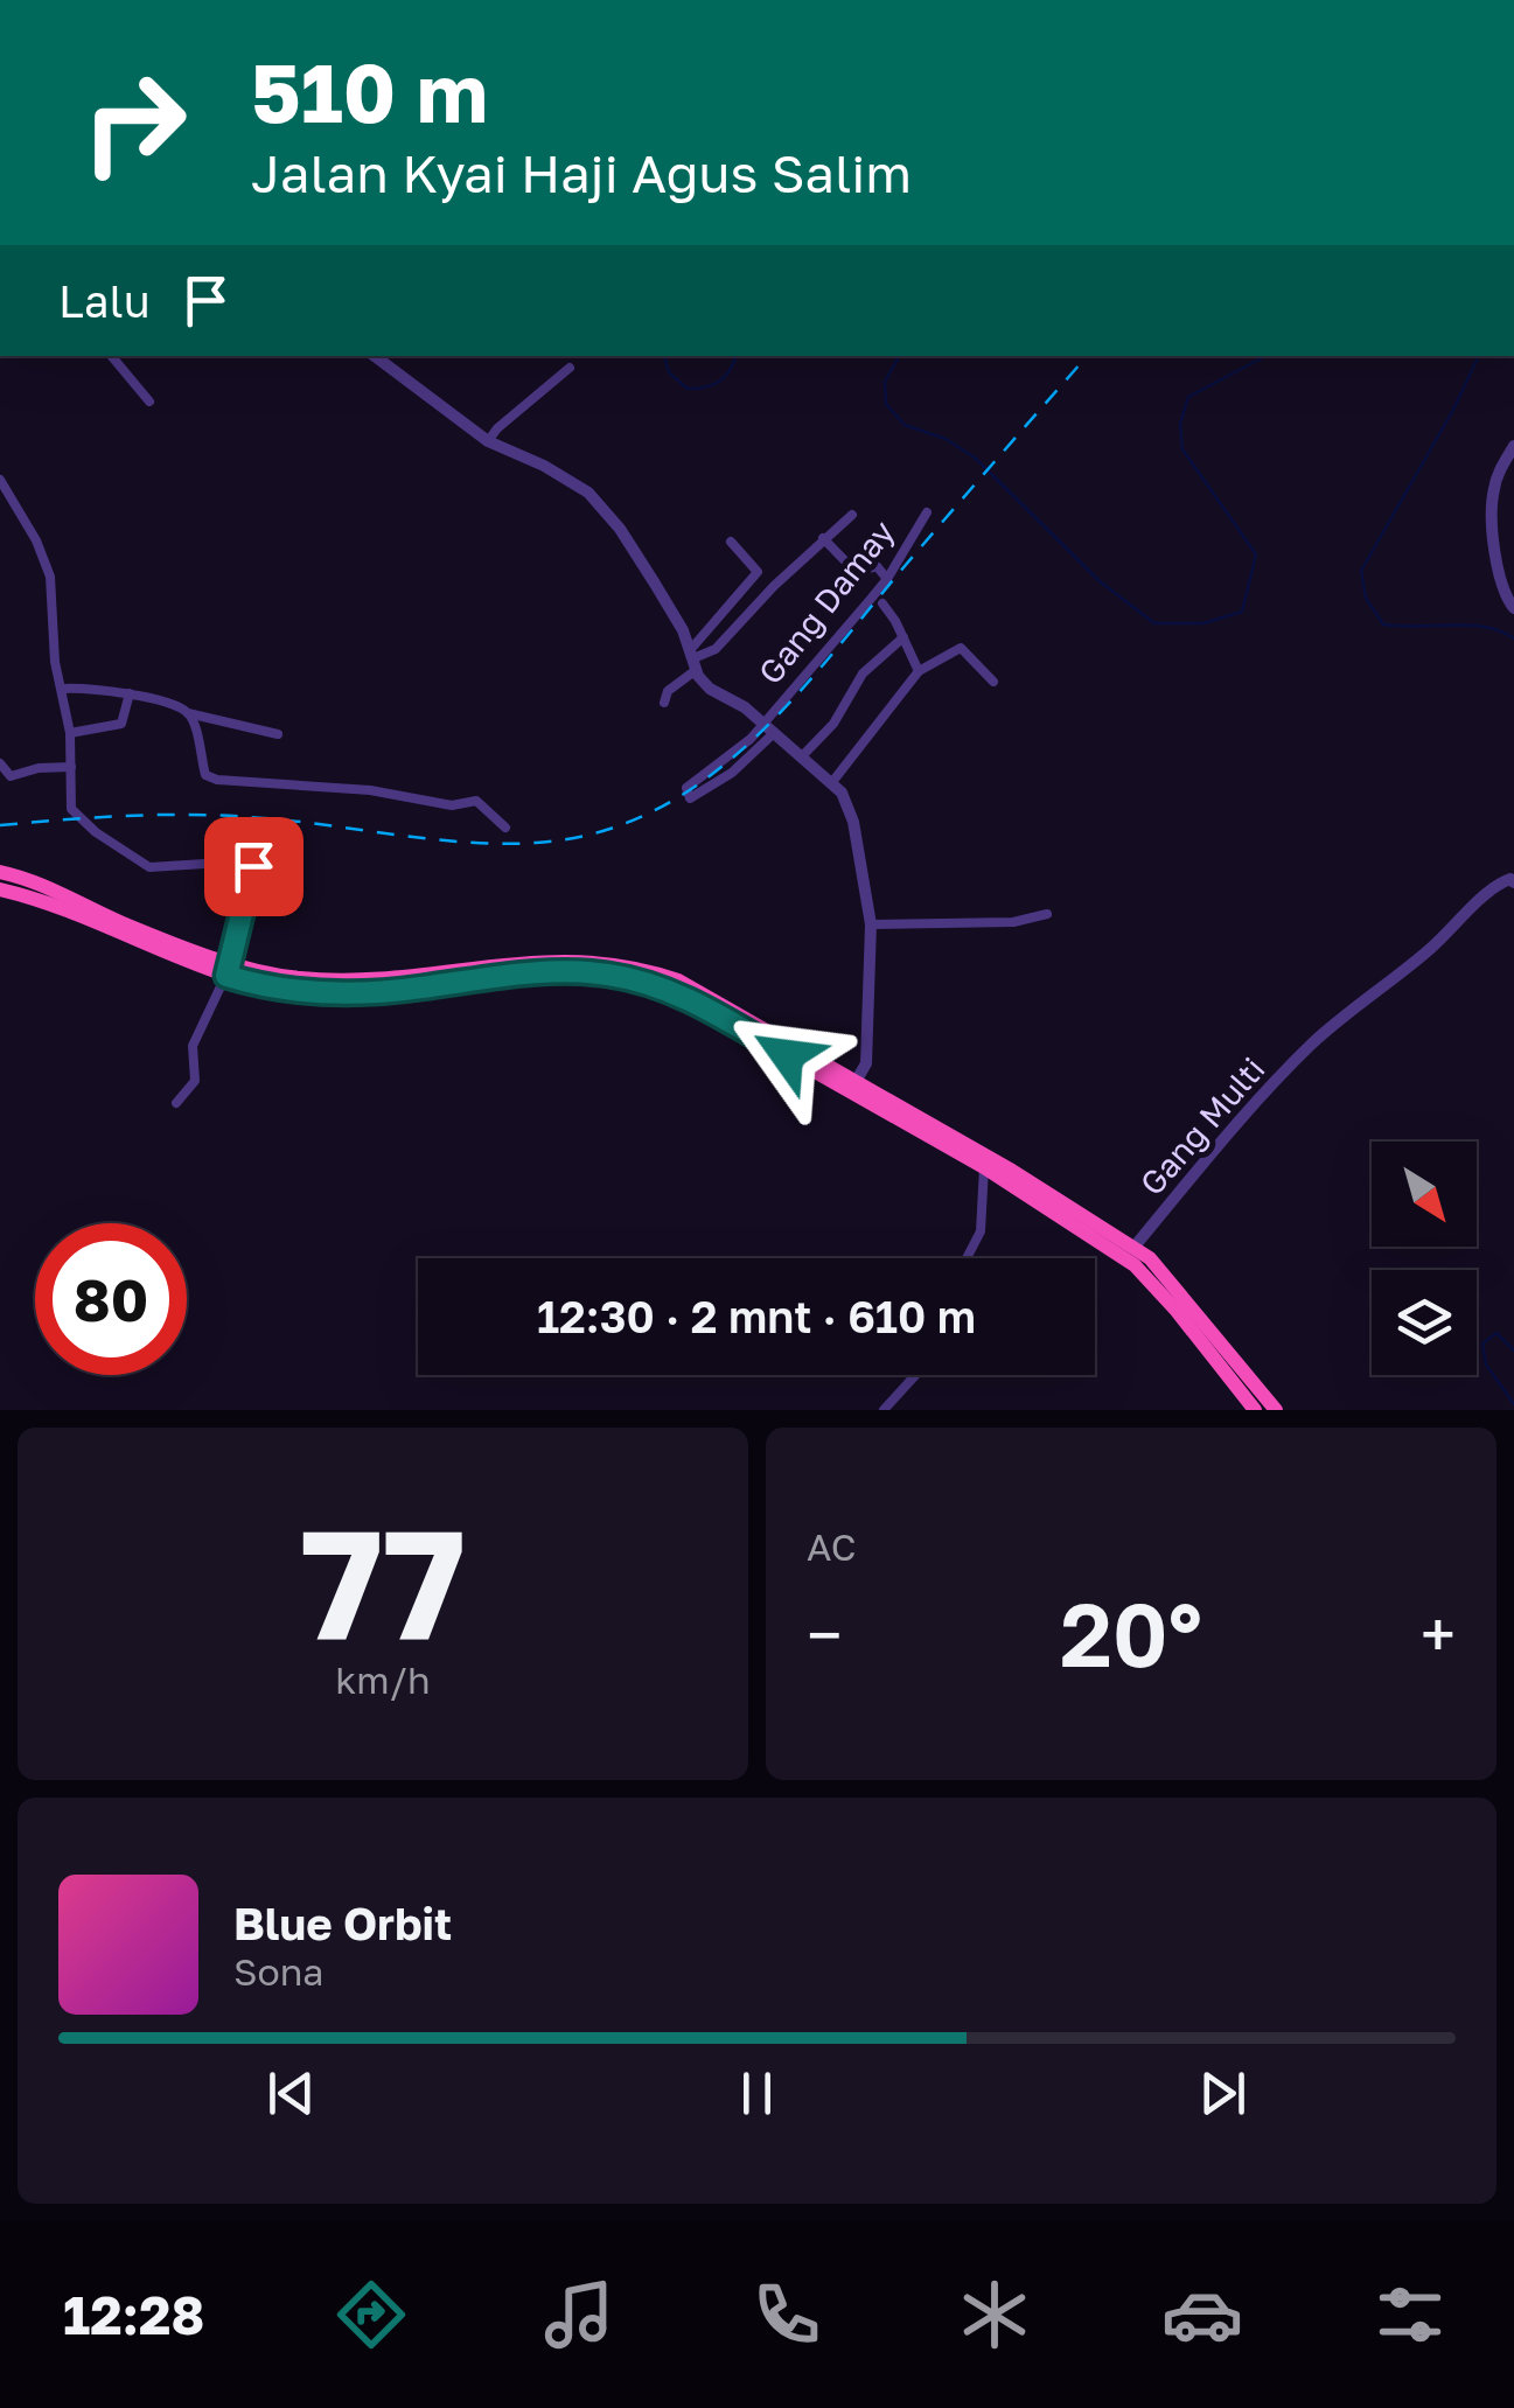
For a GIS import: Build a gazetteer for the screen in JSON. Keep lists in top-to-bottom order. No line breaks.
{"streets":{"street":["Gang Damay","Gang Multi"]},"north":"bottom right","page":{"turn":["510 m","Jalan Kyai Haji Agus Salim"],"then":"Lalu","limit":"80","trip":"12:30 · 2 mnt · 610 m","tile":[["77","km/h"],"AC"],"heat":["−","20°","+"],"song":["Blue Orbit","Sona"],"tabs":"12:28"}}
